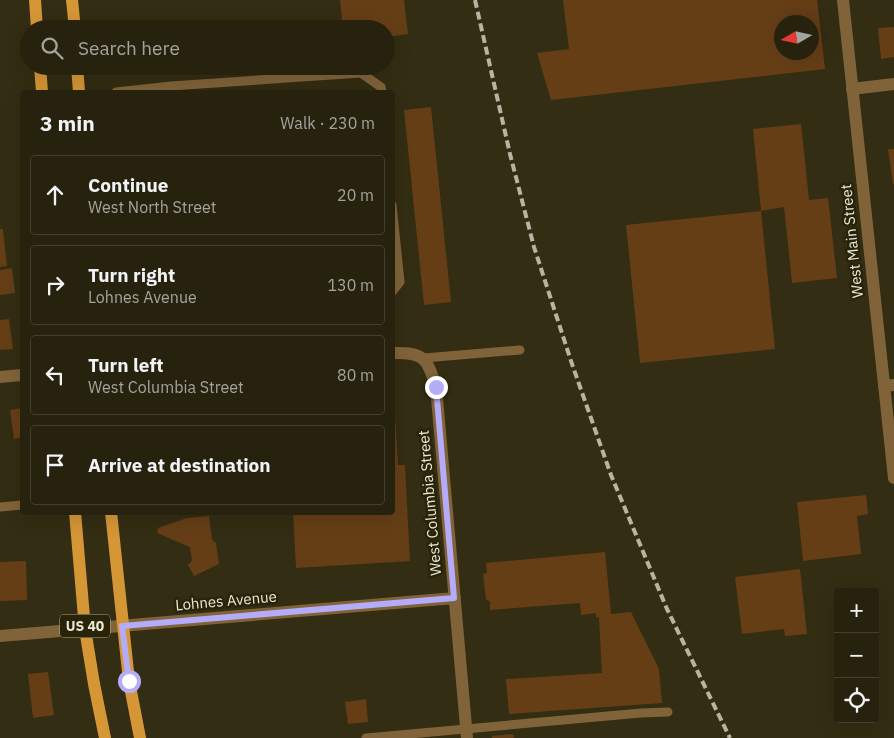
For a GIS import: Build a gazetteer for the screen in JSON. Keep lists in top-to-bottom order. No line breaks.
{"streets":{"main road":["US 40"],"street":["West Main Street","West Columbia Street","Lohnes Avenue"]},"crossings":[["West Columbia Street","Lohnes Avenue"],["Lohnes Avenue","US 40"]],"north":"left","page":{"search":"Search here","heading":["3 min","Walk · 230 m"],"list":[["Continue","West North Street","20 m"],["Turn right","Lohnes Avenue","130 m"],["Turn left","West Columbia Street","80 m"],"Arrive at destination"],"map_buttons":["+","−"]}}
